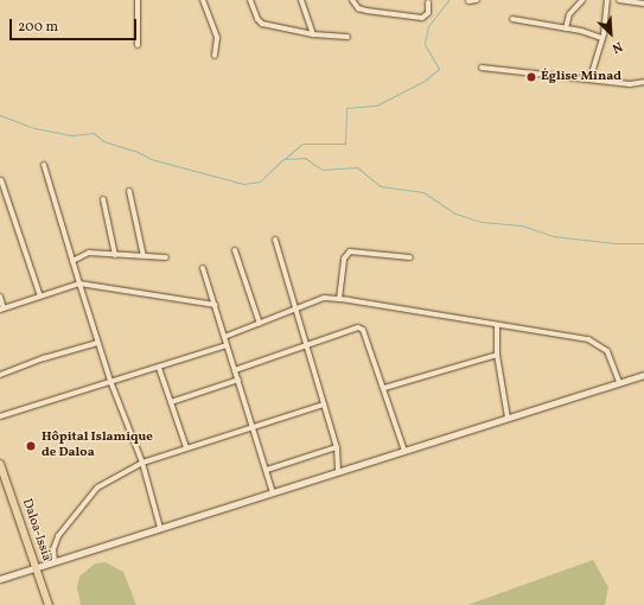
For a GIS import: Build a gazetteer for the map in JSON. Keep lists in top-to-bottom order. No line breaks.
{"streets":{"main road":["Daloa-Issia"]},"places":["Église Minad","Hôpital Islamique de Daloa"],"scale_bar":"200 m","north":"bottom right"}
